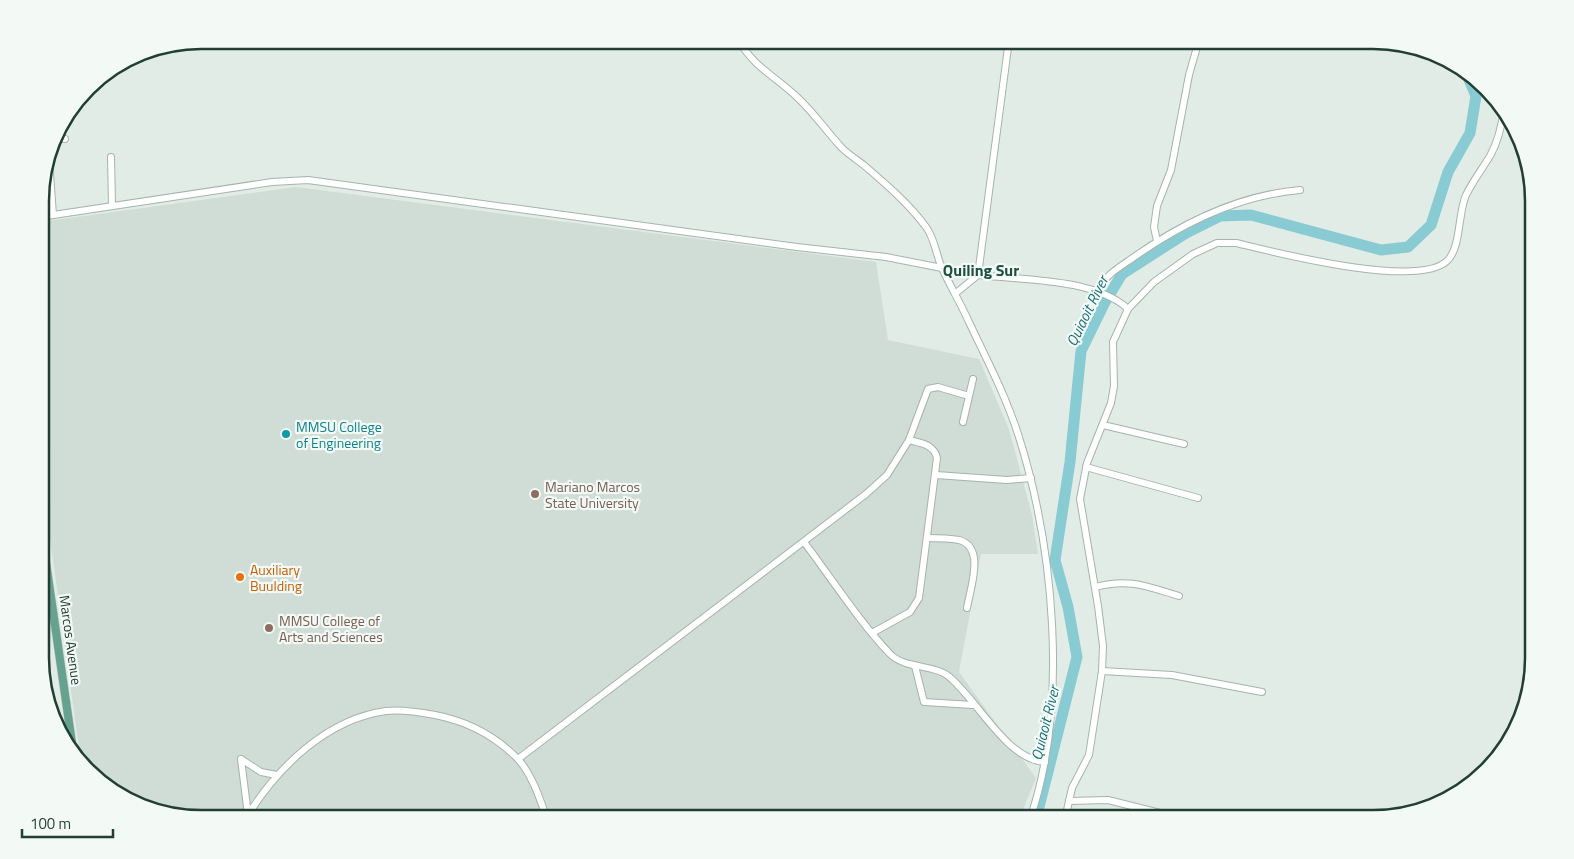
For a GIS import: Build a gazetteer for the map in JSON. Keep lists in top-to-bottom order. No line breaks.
{"streets":{"main road":["Marcos Avenue"]},"districts":["Quiling Sur"],"water":["Quiaoit River"],"places":["MMSU College of Engineering","Mariano Marcos State University","Auxiliary Buulding","MMSU College of Arts and Sciences"],"scale_bar":"100 m"}
